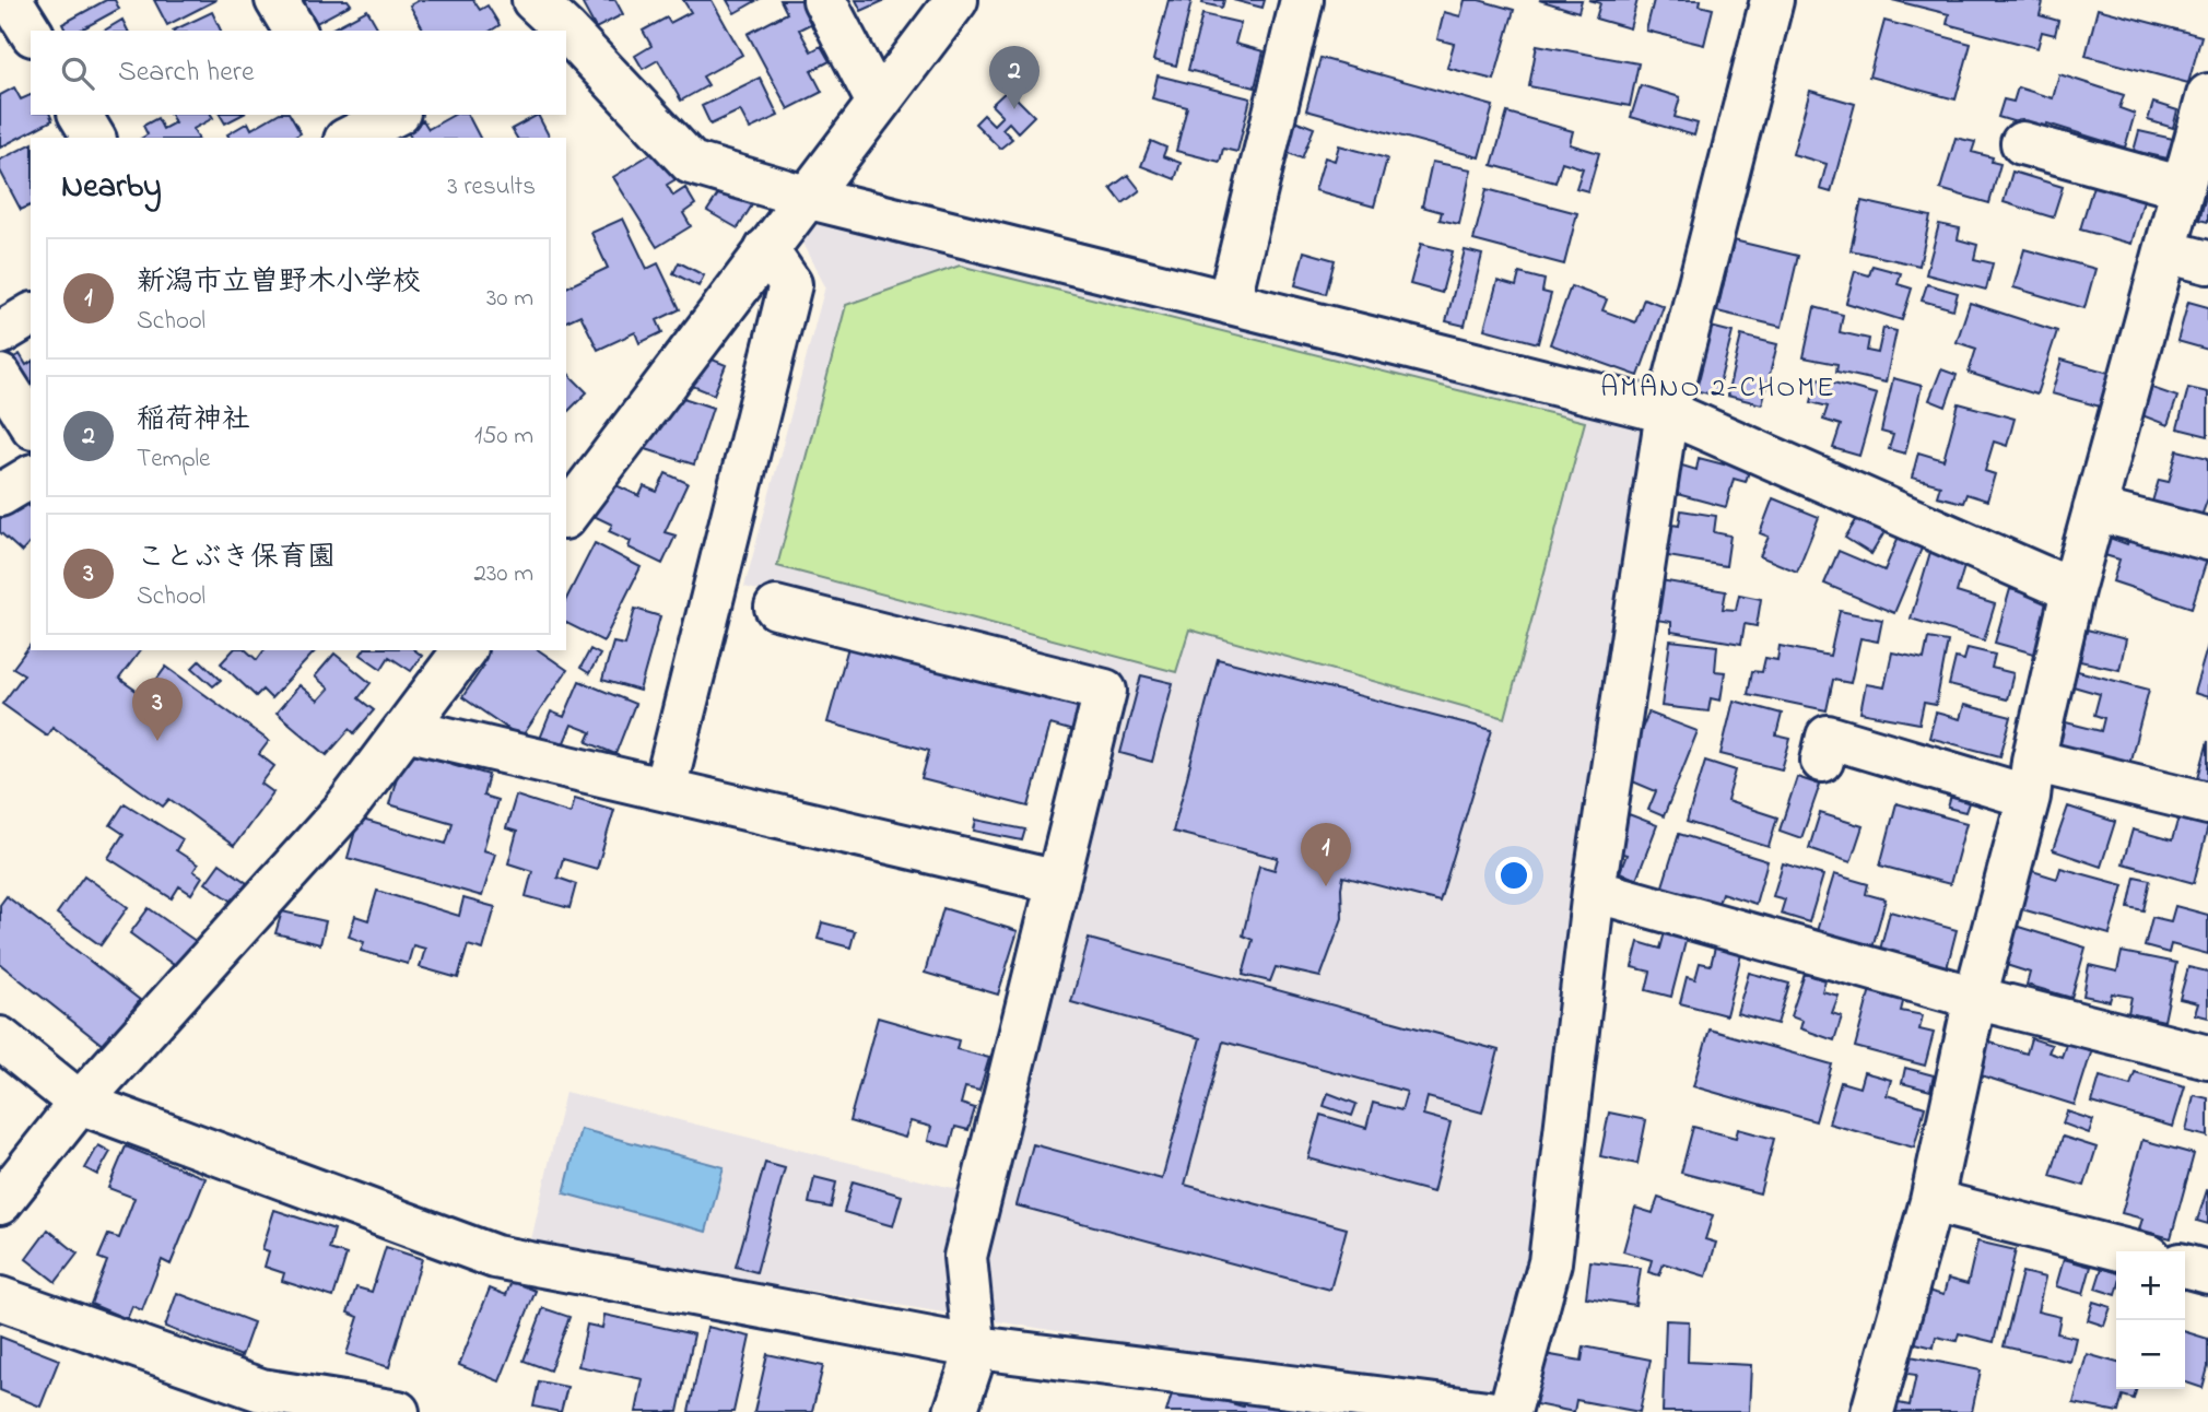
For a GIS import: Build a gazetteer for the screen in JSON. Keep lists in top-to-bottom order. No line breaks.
{"districts":["AMANO 2-CHOME"],"page":{"search":"Search here","pins":["2","3","1"],"heading":["Nearby","3 results"],"list":[{"mark":"1","name":"新潟市立曽野木小学校","note":"School","value":"30 m"},{"mark":"2","name":"稲荷神社","note":"Temple","value":"150 m"},{"mark":"3","name":"ことぶき保育園","note":"School","value":"230 m"}],"map_buttons":["+","−"]}}
